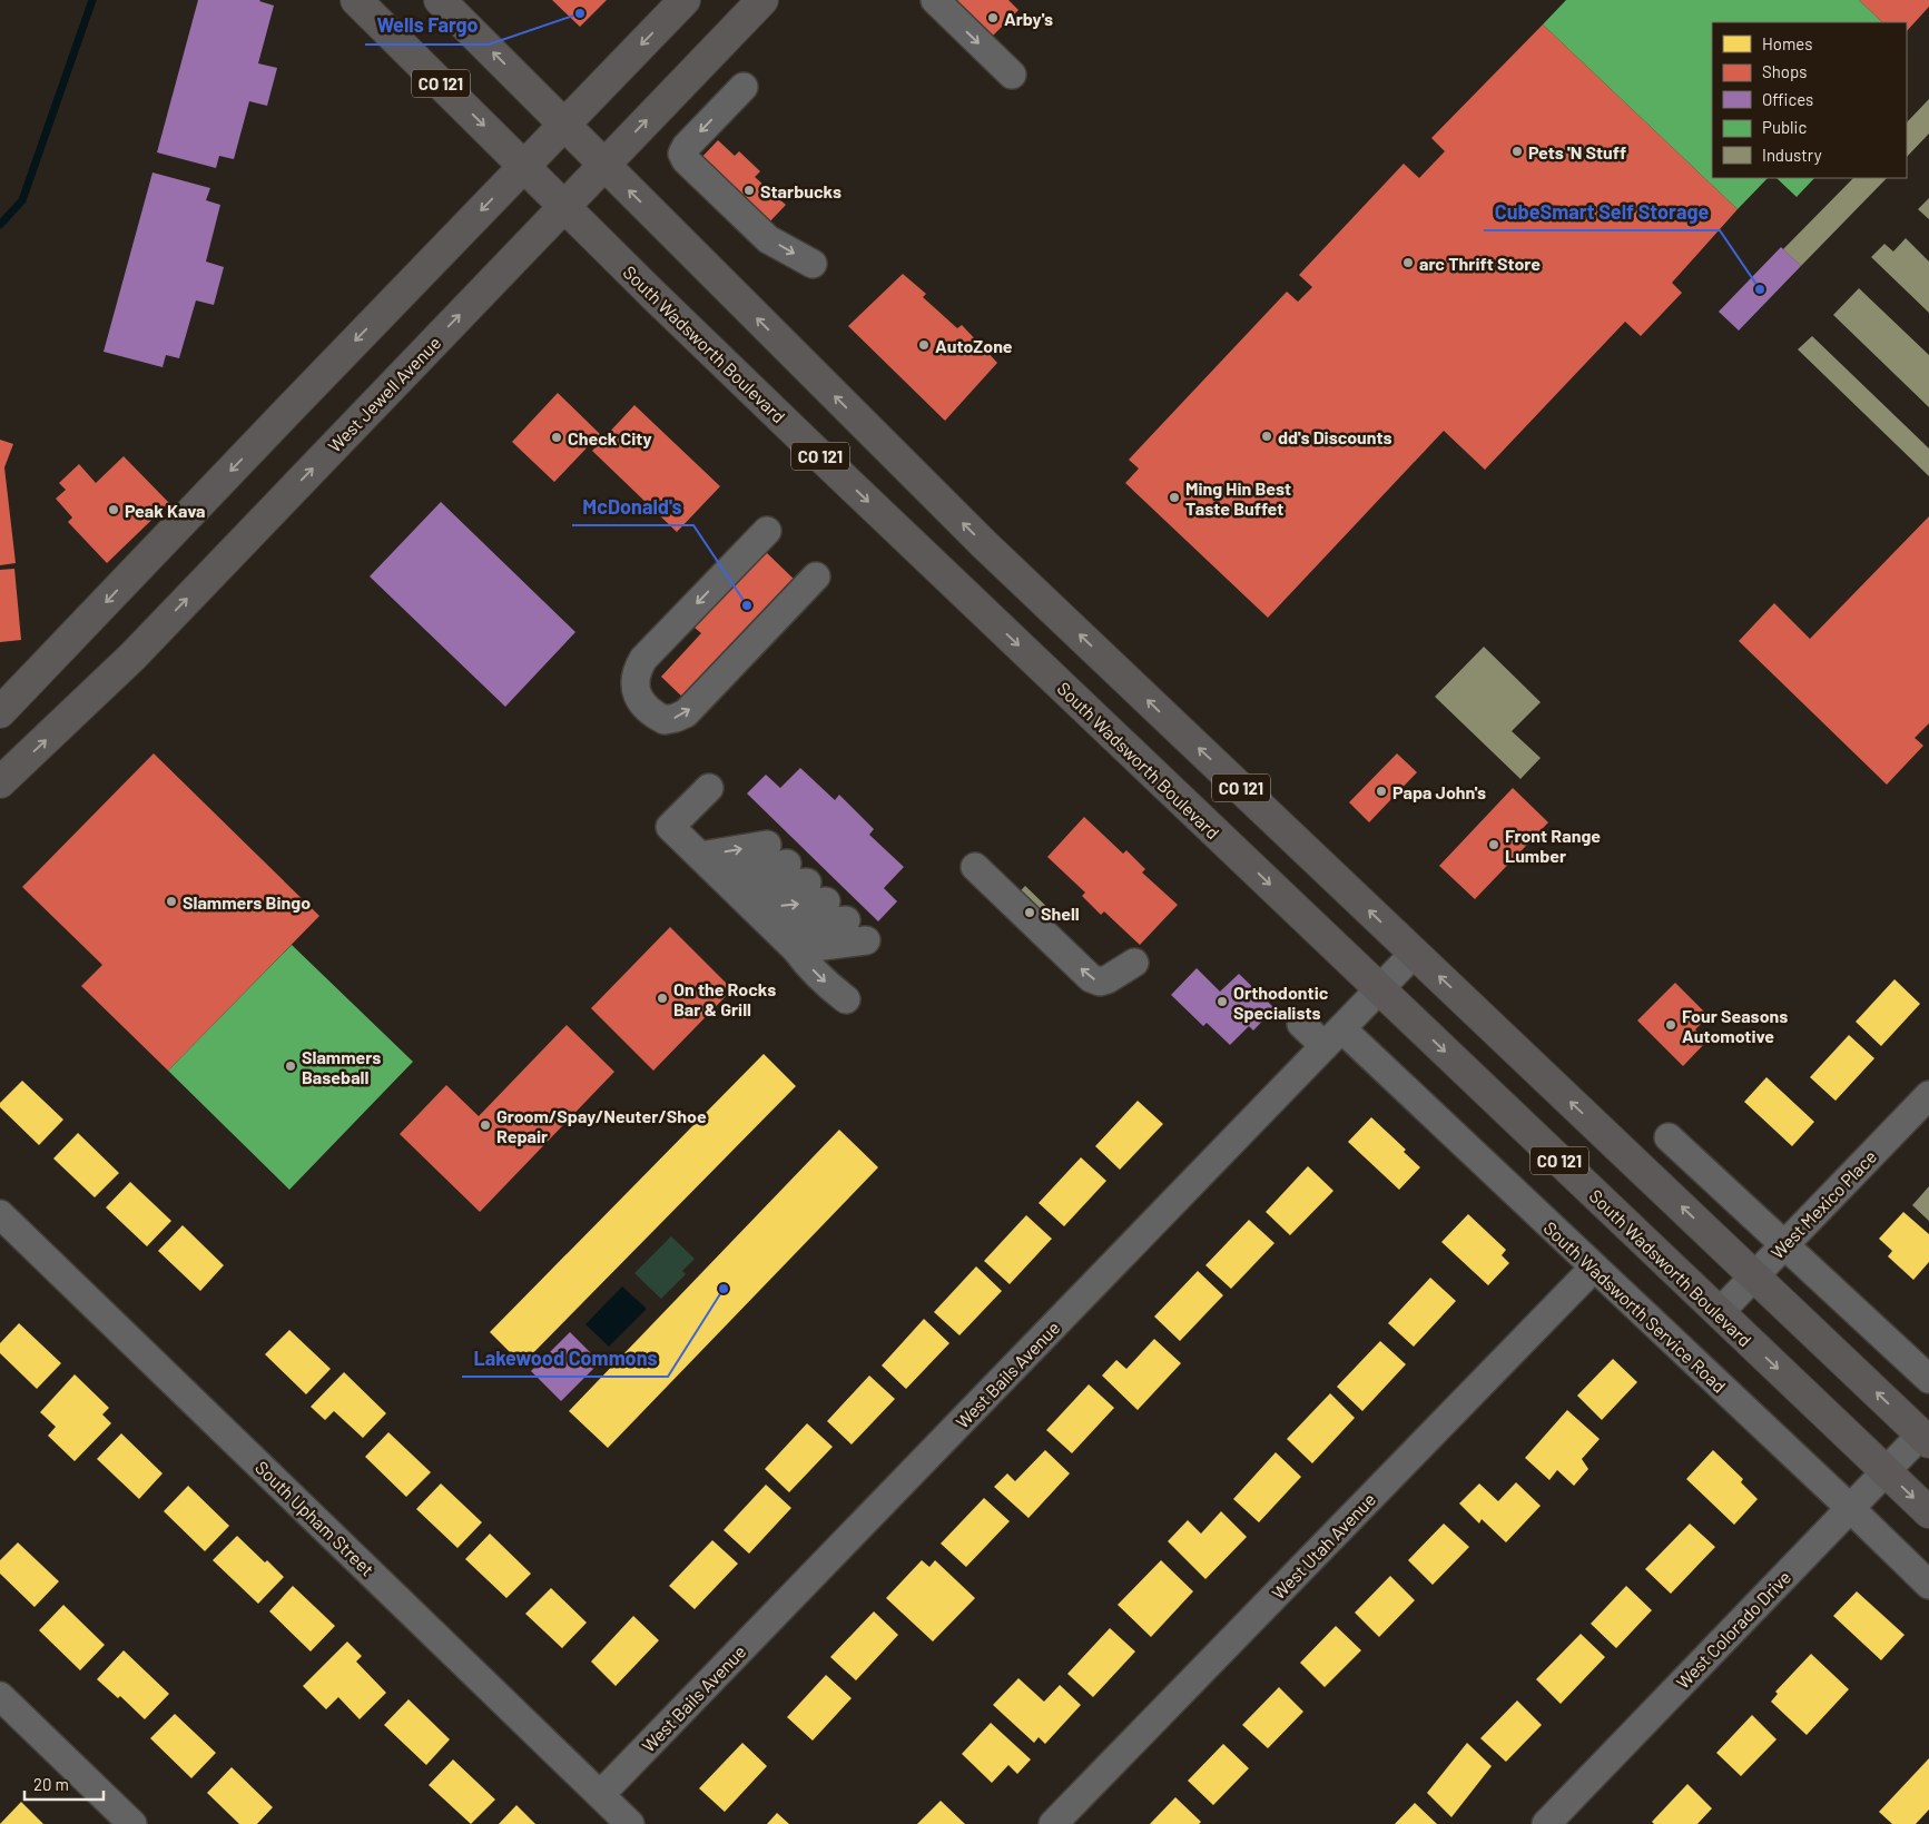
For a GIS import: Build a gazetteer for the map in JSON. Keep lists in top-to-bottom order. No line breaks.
{"streets":{"main road":["CO 121","South Wadsworth Boulevard","West Jewell Avenue"],"street":["West Mexico Place","South Wadsworth Service Road","West Bails Avenue","South Upham Street","West Utah Avenue","West Colorado Drive"]},"crossings":[["CO 121","West Jewell Avenue"],["CO 121","West Mexico Place"],["CO 121","West Bails Avenue"],["CO 121","West Colorado Drive"],["South Wadsworth Boulevard","West Jewell Avenue"],["South Wadsworth Boulevard","West Mexico Place"],["South Wadsworth Boulevard","West Bails Avenue"],["South Wadsworth Boulevard","West Colorado Drive"],["South Wadsworth Service Road","West Bails Avenue"],["South Wadsworth Service Road","West Utah Avenue"],["South Wadsworth Service Road","West Colorado Drive"],["West Bails Avenue","South Upham Street"]],"places":["Wells Fargo","Arby's","Pets 'N Stuff","Starbucks","arc Thrift Store","CubeSmart Self Storage","AutoZone","dd's Discounts","Check City","Ming Hin Best Taste Buffet","Peak Kava","McDonald's","Papa John's","Front Range Lumber","Slammers Bingo","Shell","On the Rocks Bar & Grill","Orthodontic Specialists","Four Seasons Automotive","Slammers Baseball","Groom/Spay/Neuter/Shoe Repair","Lakewood Commons"],"legend":["Homes","Shops","Offices","Public","Industry"],"scale_bar":"20 m"}
